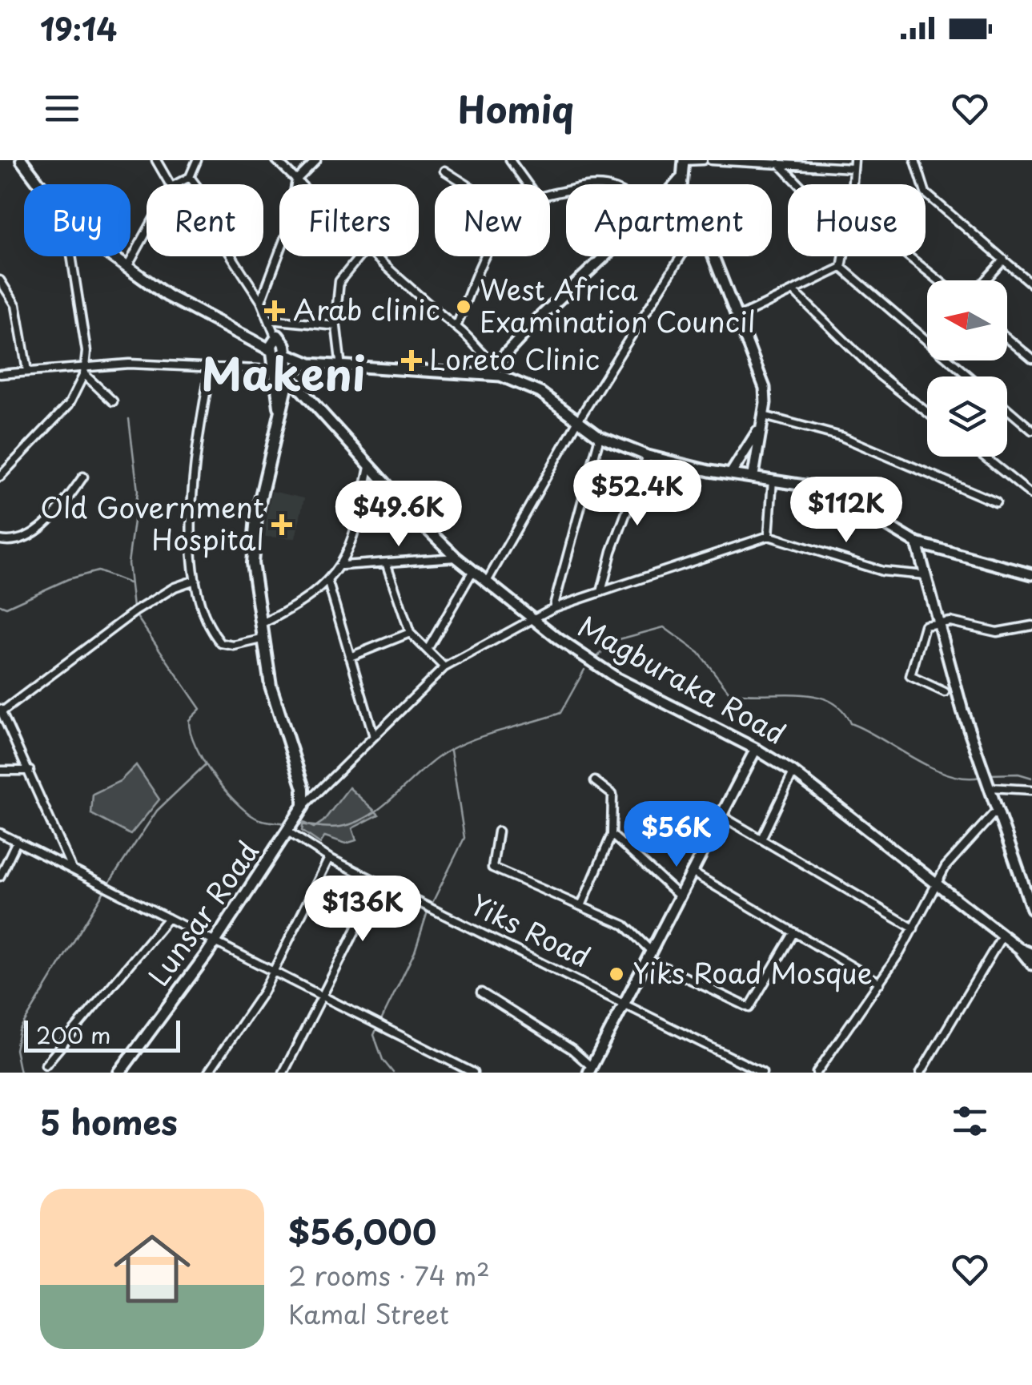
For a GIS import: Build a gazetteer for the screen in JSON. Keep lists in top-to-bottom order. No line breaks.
{"streets":{"main road":["Lunsar Road"],"street":["Magburaka Road","Yiks Road"]},"crossings":[["Lunsar Road","Yiks Road"]],"districts":["Makeni"],"places":{"other":["West Africa Examination Council","Yiks Road Mosque"],"health":["Arab clinic","Loreto Clinic","Old Government Hospital"]},"scale_bar":"200 m","north":"left","page":{"status":"19:14","header":"Homiq","chip":["Buy","Rent","Filters","New","Apartment","House"],"price":["$52.4K","$112K","$49.6K","$56K","$136K"],"scale":"200 m","heading":"5 homes","list":[{"name":"$56,000","note":"2 rooms · 74 m² · Kamal Street"}]}}
